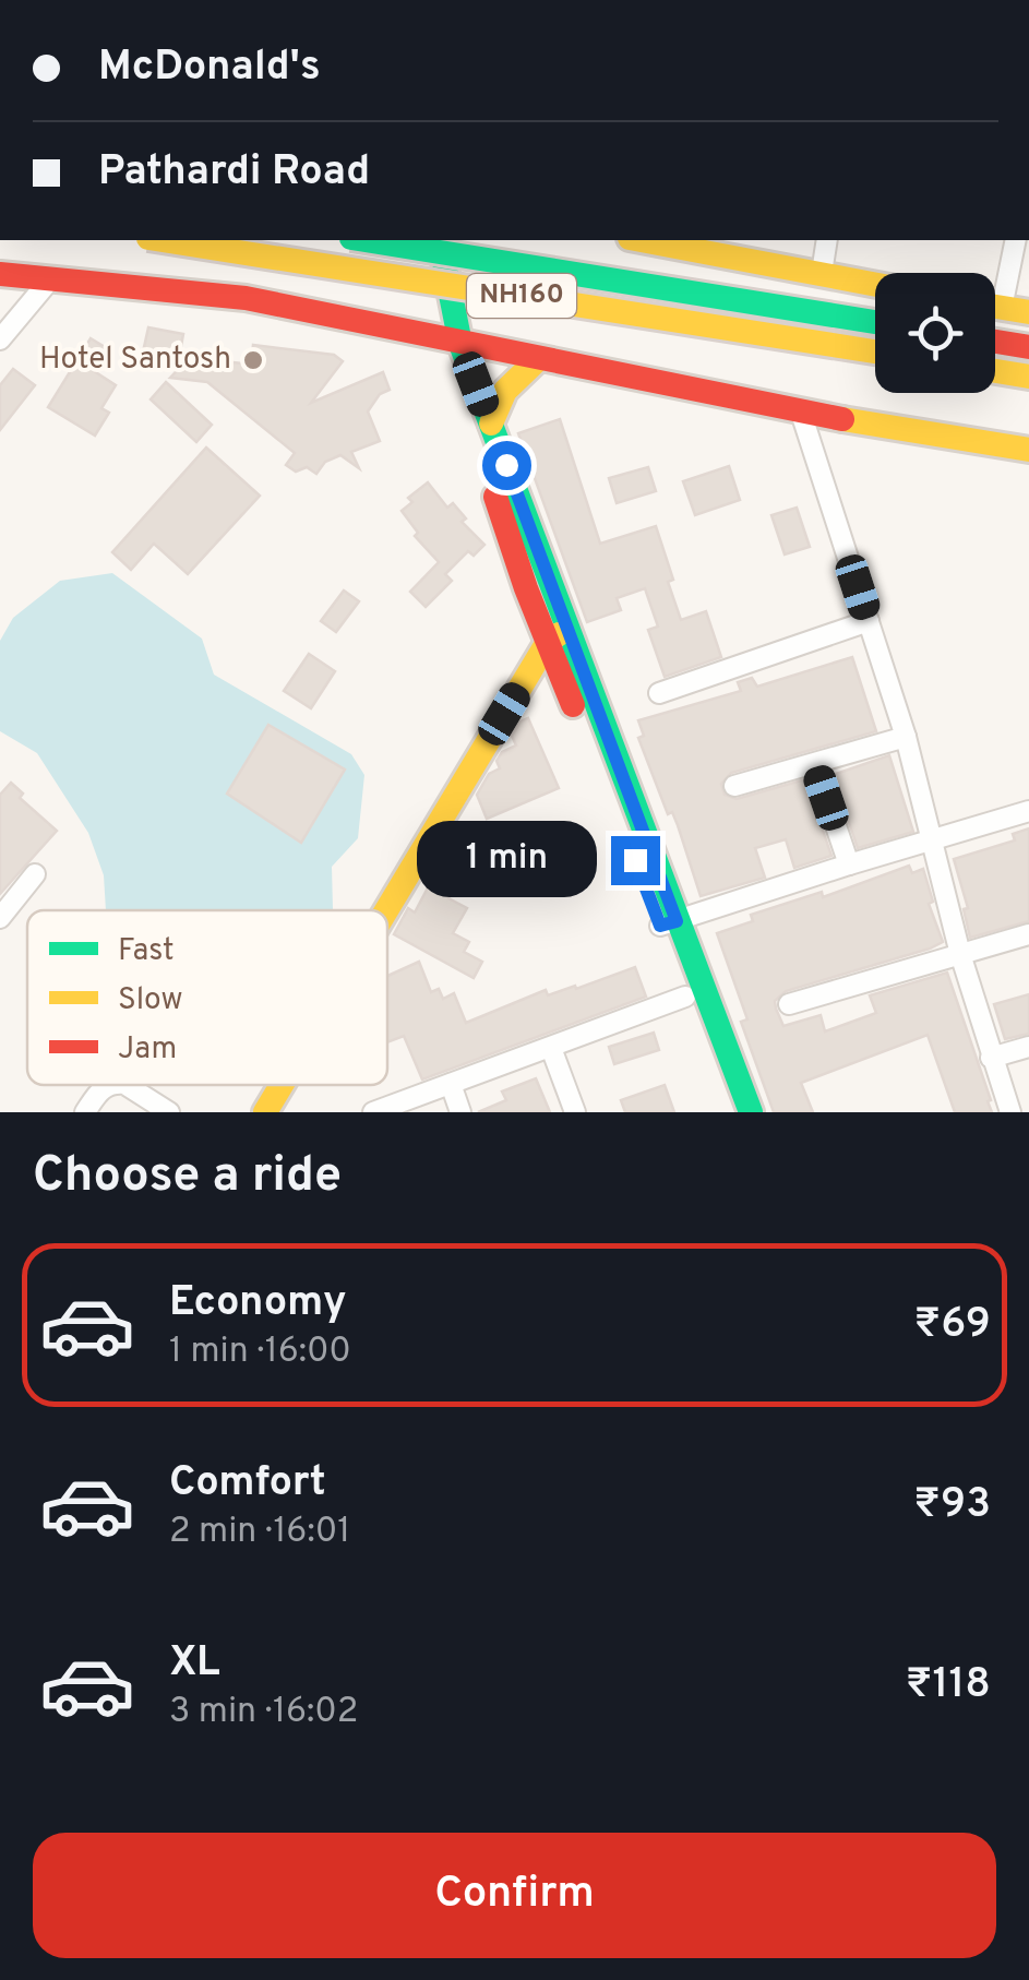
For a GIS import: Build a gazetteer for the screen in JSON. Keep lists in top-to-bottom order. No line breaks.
{"streets":{"main road":["NH160"]},"places":["Hotel Santosh"],"legend":["Fast","Slow","Jam"],"page":{"banner":["McDonald's","Pathardi Road"],"bubble":"1 min","heading":"Choose a ride","list":[{"name":"Economy","note":"1 min · 16:00","value":"₹69"},{"name":"Comfort","note":"2 min · 16:01","value":"₹93"},{"name":"XL","note":"3 min · 16:02","value":"₹118"}],"buttons":"Confirm"}}
